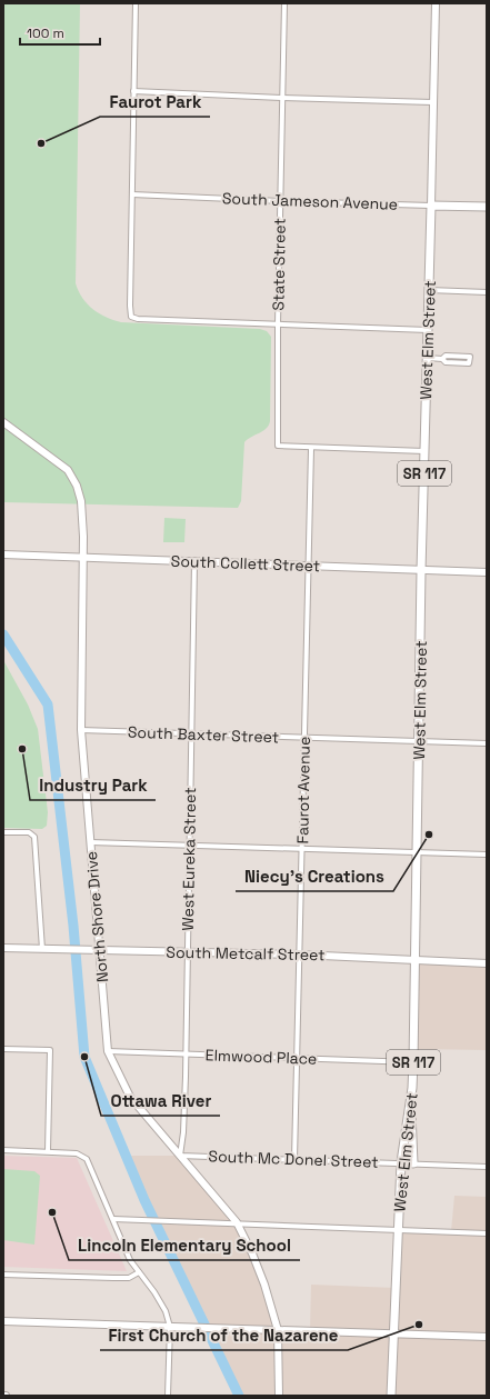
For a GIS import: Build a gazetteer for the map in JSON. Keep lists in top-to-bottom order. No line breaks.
{"streets":{"main road":["South Jameson Avenue","West Elm Street","SR 117"],"street":["State Street","South Collett Street","South Baxter Street","Faurot Avenue","West Eureka Street","North Shore Drive","South Metcalf Street","Elmwood Place","South Mc Donel Street"]},"crossings":[["South Jameson Avenue","State Street"],["South Jameson Avenue","West Elm Street"],["State Street","Faurot Avenue"],["West Elm Street","South Collett Street"],["West Elm Street","South Baxter Street"],["West Elm Street","South Metcalf Street"],["West Elm Street","Elmwood Place"],["West Elm Street","South Mc Donel Street"],["South Collett Street","Faurot Avenue"],["South Collett Street","West Eureka Street"],["South Collett Street","North Shore Drive"],["South Baxter Street","Faurot Avenue"],["South Baxter Street","West Eureka Street"],["South Baxter Street","North Shore Drive"],["Faurot Avenue","South Metcalf Street"],["Faurot Avenue","Elmwood Place"],["Faurot Avenue","South Mc Donel Street"],["West Eureka Street","North Shore Drive"],["West Eureka Street","South Metcalf Street"],["West Eureka Street","Elmwood Place"],["West Eureka Street","South Mc Donel Street"],["North Shore Drive","South Metcalf Street"],["North Shore Drive","Elmwood Place"],["North Shore Drive","South Mc Donel Street"]],"places":["Faurot Park","Industry Park","Niecy's Creations","Ottawa River","Lincoln Elementary School","First Church of the Nazarene"],"scale_bar":"100 m"}
